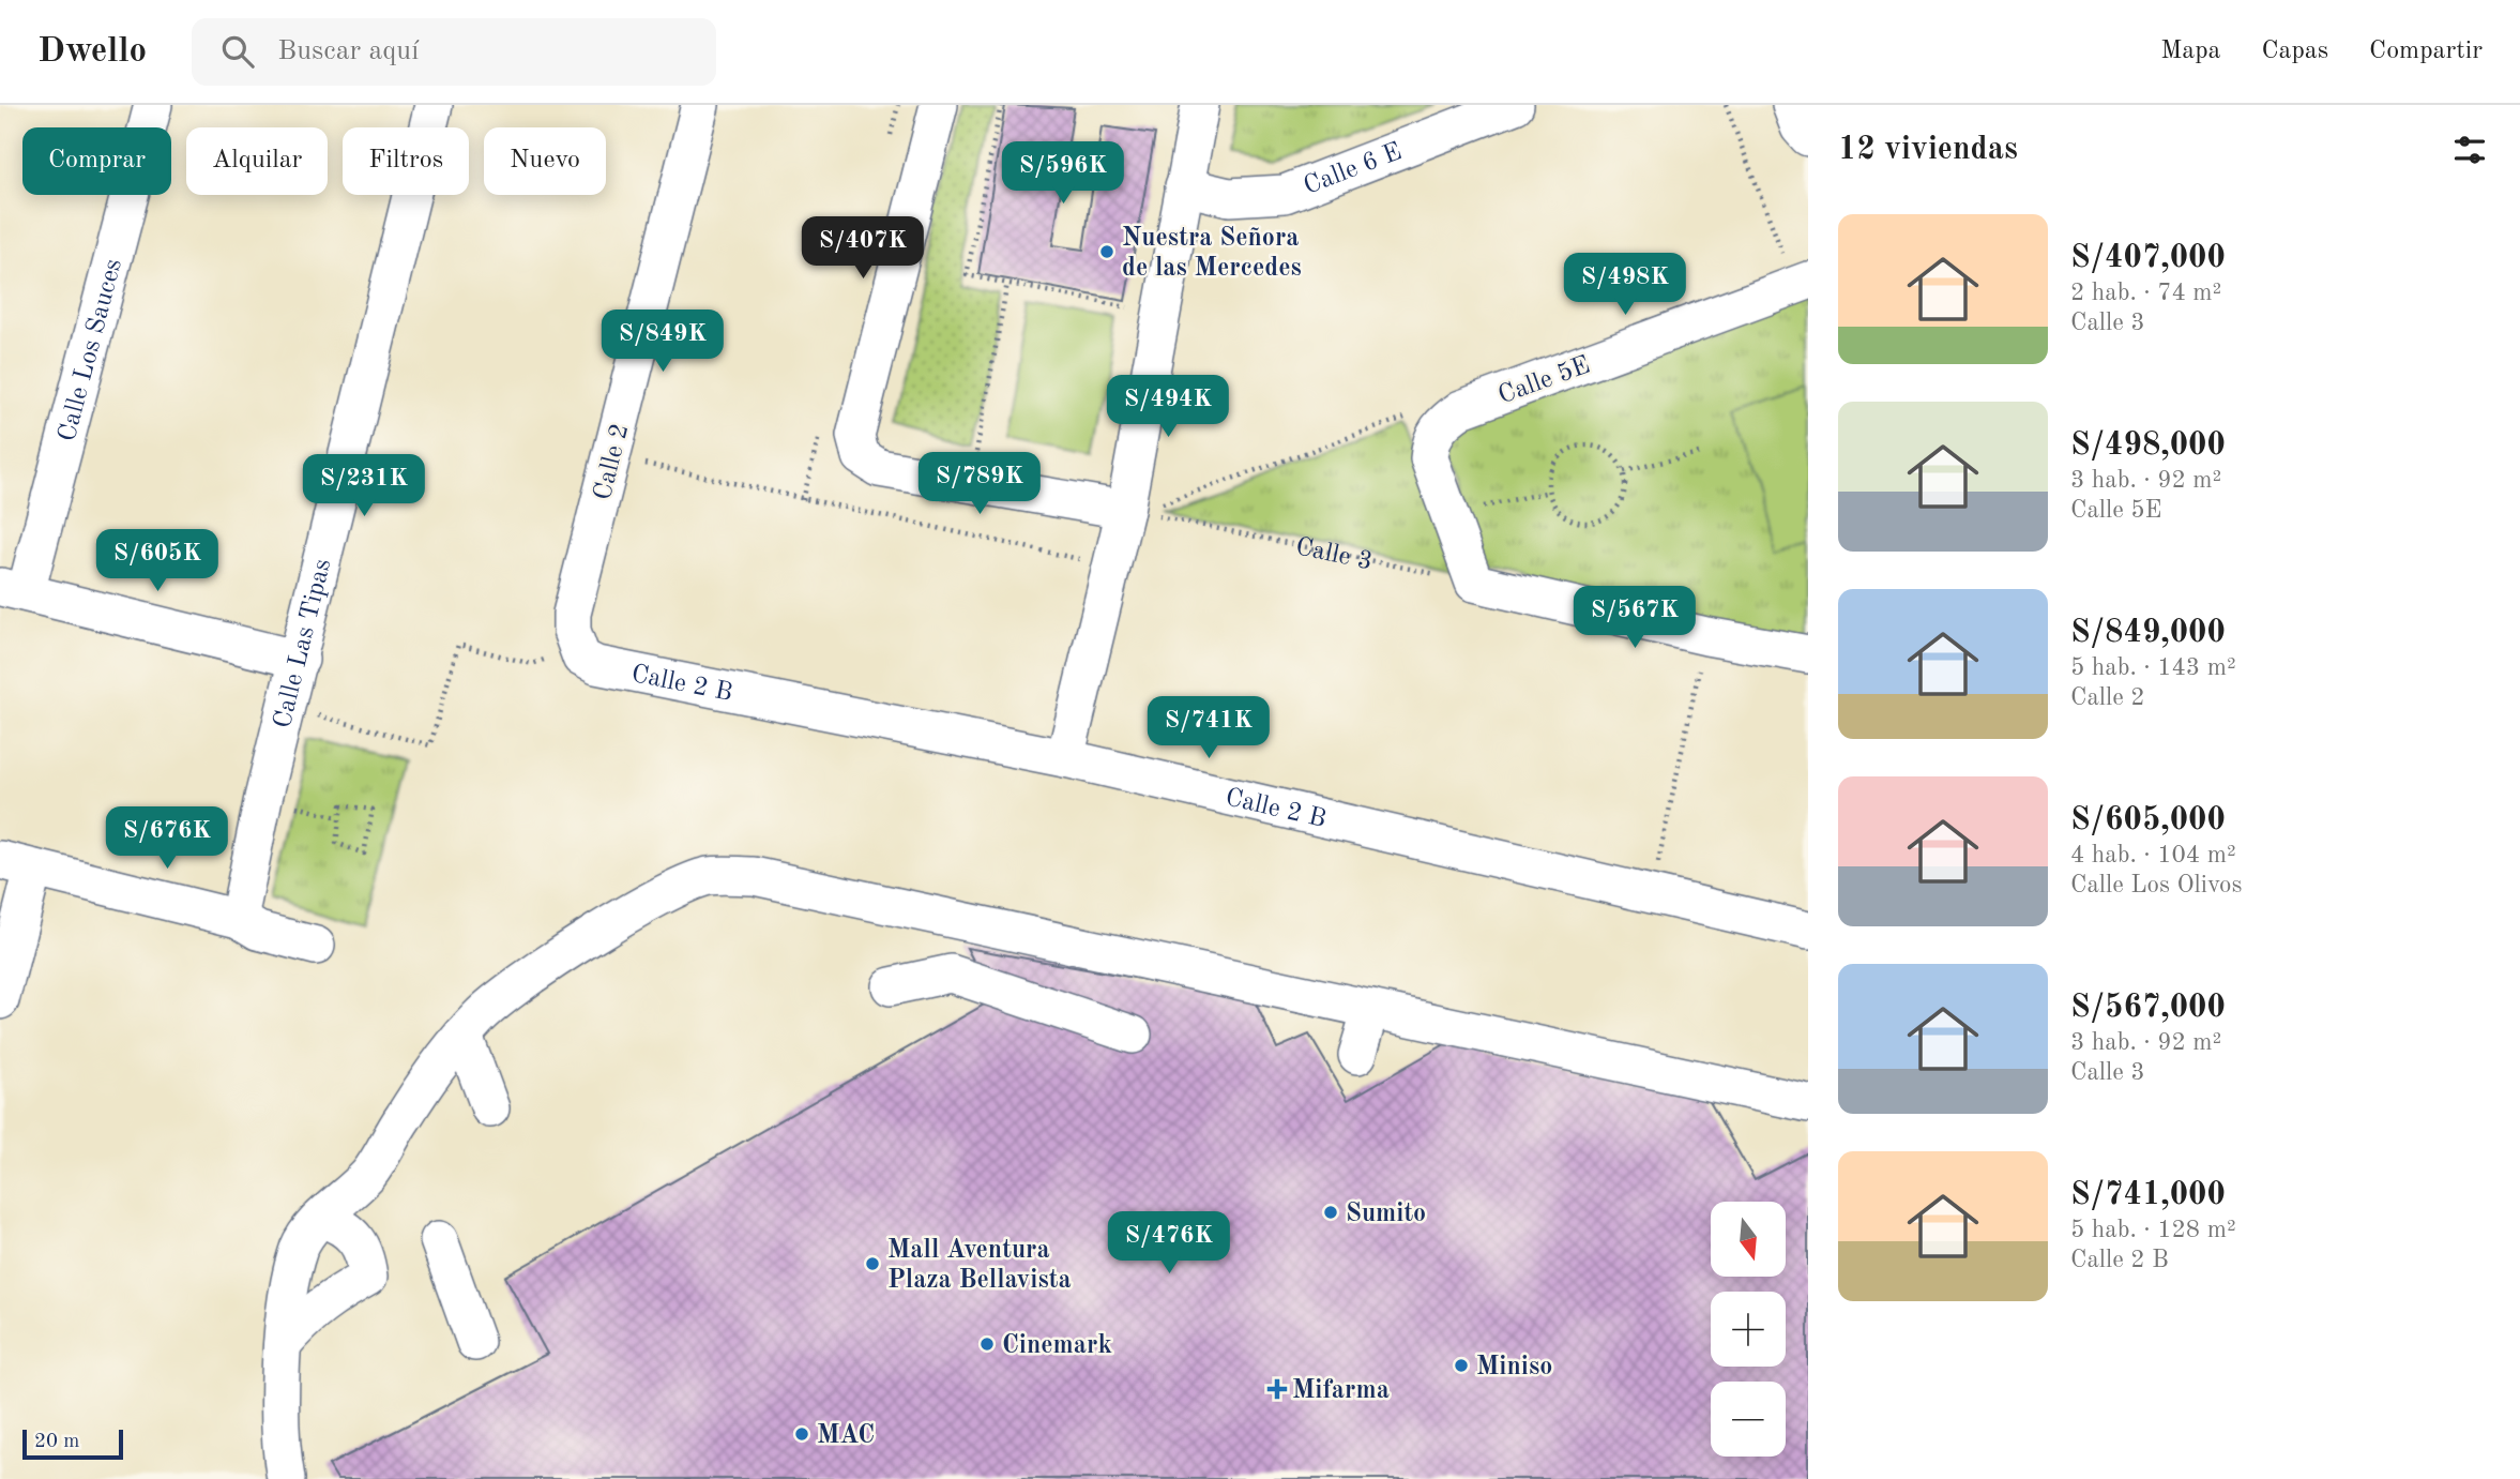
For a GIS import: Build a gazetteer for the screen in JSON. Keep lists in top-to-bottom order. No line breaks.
{"streets":{"street":["Calle 6 E","Calle Los Sauces","Calle 5E","Calle 2","Calle Las Tipas","Calle 2 B"],"path":["Calle 3"]},"crossings":[["Calle 2","Calle 2 B"]],"places":{"other":["Nuestra Señora de las Mercedes","Sumito","Mall Aventura Plaza Bellavista","Cinemark","Miniso","MAC"],"health":["Mifarma"]},"scale_bar":"20 m","north":"bottom","page":{"header":"Dwello","search":"Buscar aquí","nav":["Mapa","Capas","Compartir"],"heading":"12 viviendas","chip":["Comprar","Alquilar","Filtros","Nuevo"],"price":["S/596K","S/407K","S/498K","S/849K","S/494K","S/789K","S/231K","S/605K","S/567K","S/741K","S/676K","S/476K"],"list":[{"name":"S/407,000","note":"2 hab. · 74 m² · Calle 3"},{"name":"S/498,000","note":"3 hab. · 92 m² · Calle 5E"},{"name":"S/849,000","note":"5 hab. · 143 m² · Calle 2"},{"name":"S/605,000","note":"4 hab. · 104 m² · Calle Los Olivos"},{"name":"S/567,000","note":"3 hab. · 92 m² · Calle 3"},{"name":"S/741,000","note":"5 hab. · 128 m² · Calle 2 B"}],"map_buttons":["+","−"],"scale":"20 m"}}
